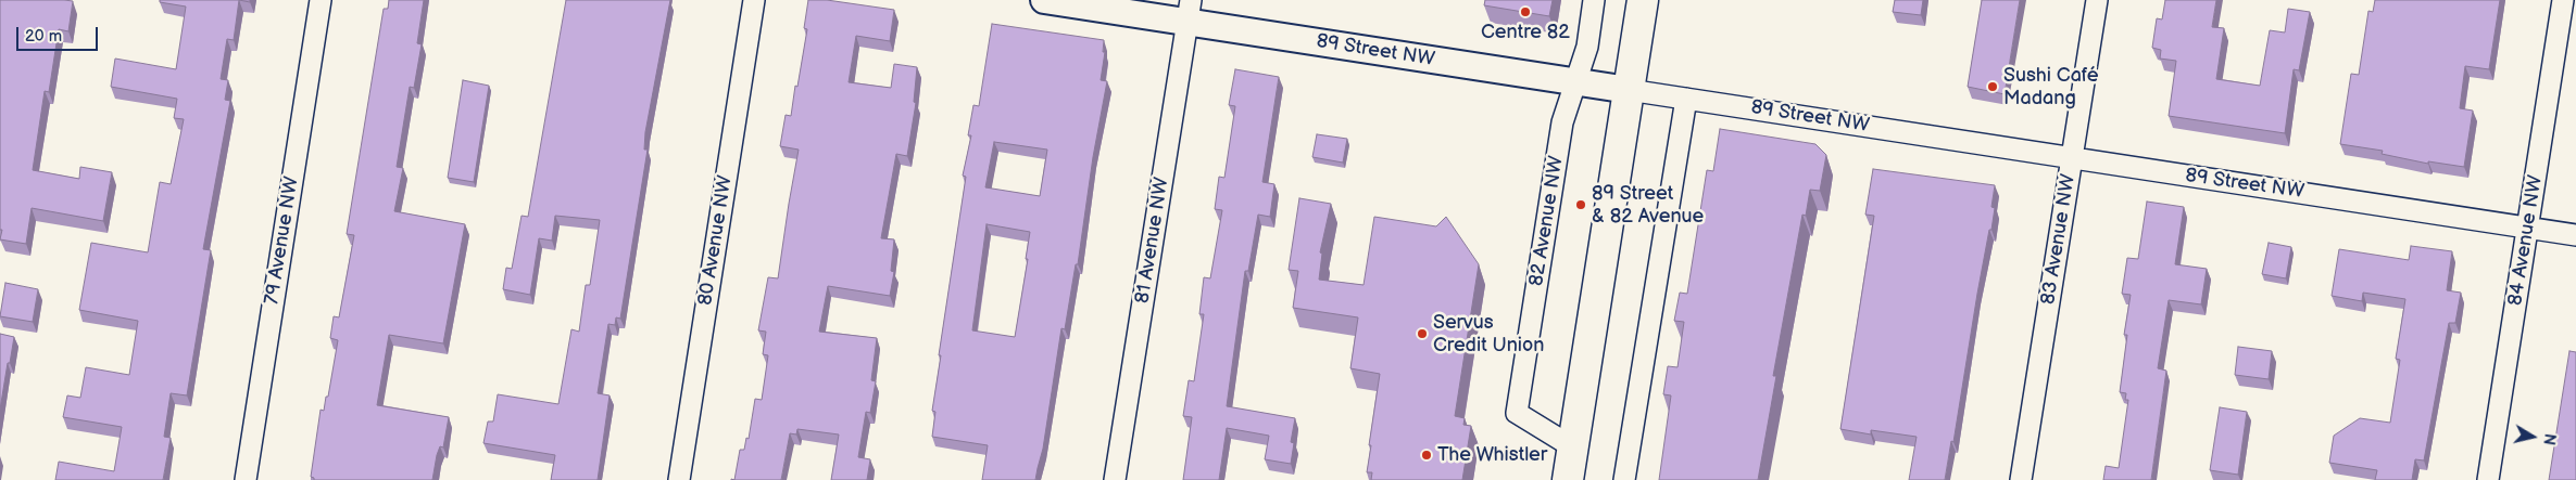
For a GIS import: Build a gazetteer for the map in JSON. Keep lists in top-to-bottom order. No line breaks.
{"streets":{"street":["89 Street NW","82 Avenue NW","83 Avenue NW","79 Avenue NW","80 Avenue NW","81 Avenue NW","84 Avenue NW"]},"crossings":[["89 Street NW","82 Avenue NW"],["89 Street NW","83 Avenue NW"],["89 Street NW","81 Avenue NW"],["89 Street NW","84 Avenue NW"]],"places":["Centre 82","Sushi Café Madang","89 Street & 82 Avenue","Servus Credit Union","The Whistler"],"scale_bar":"20 m","north":"right"}
